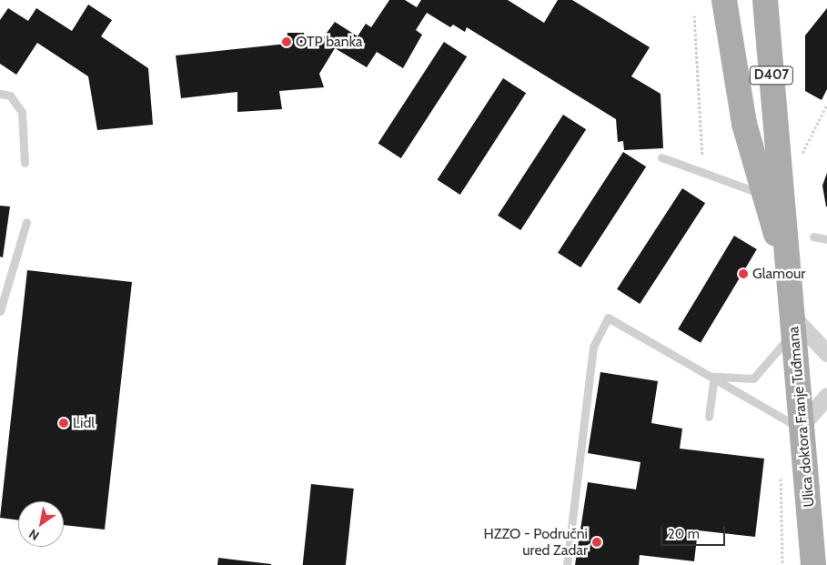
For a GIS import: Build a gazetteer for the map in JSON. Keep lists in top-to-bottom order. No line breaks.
{"streets":{"main road":["D407","Ulica doktora Franje Tuđmana"]},"places":["OTP banka","Glamour","Lidl","HZZO - Područni ured Zadar"],"scale_bar":"20 m","north":"bottom left"}
